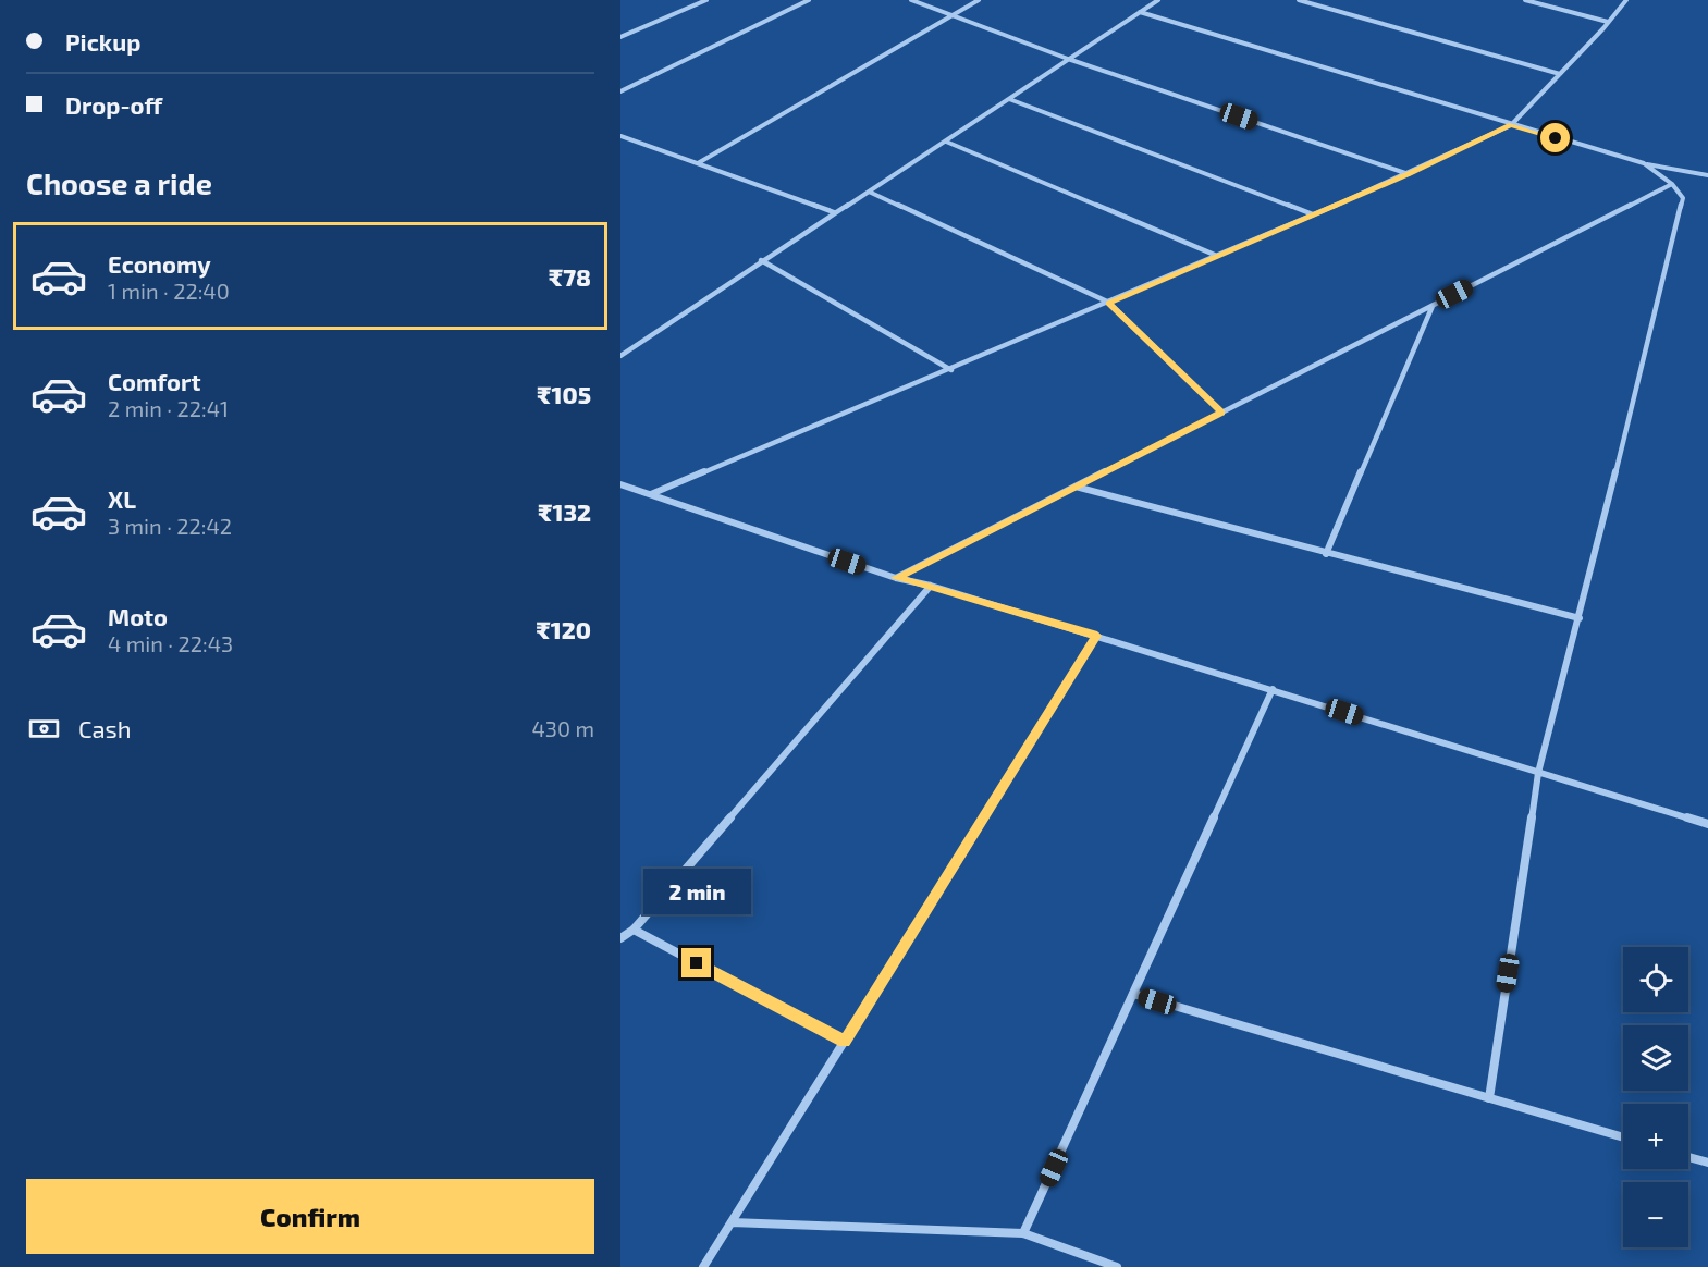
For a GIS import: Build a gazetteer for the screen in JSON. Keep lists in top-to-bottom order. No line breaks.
{"page":{"banner":["Pickup","Drop-off"],"heading":"Choose a ride","list":[{"name":"Economy","note":"1 min · 22:40","value":"₹78"},{"name":"Comfort","note":"2 min · 22:41","value":"₹105"},{"name":"XL","note":"3 min · 22:42","value":"₹132"},{"name":"Moto","note":"4 min · 22:43","value":"₹120"}],"pay":["Cash","430 m"],"bubble":"2 min","map_buttons":["+","−"],"buttons":"Confirm"}}
